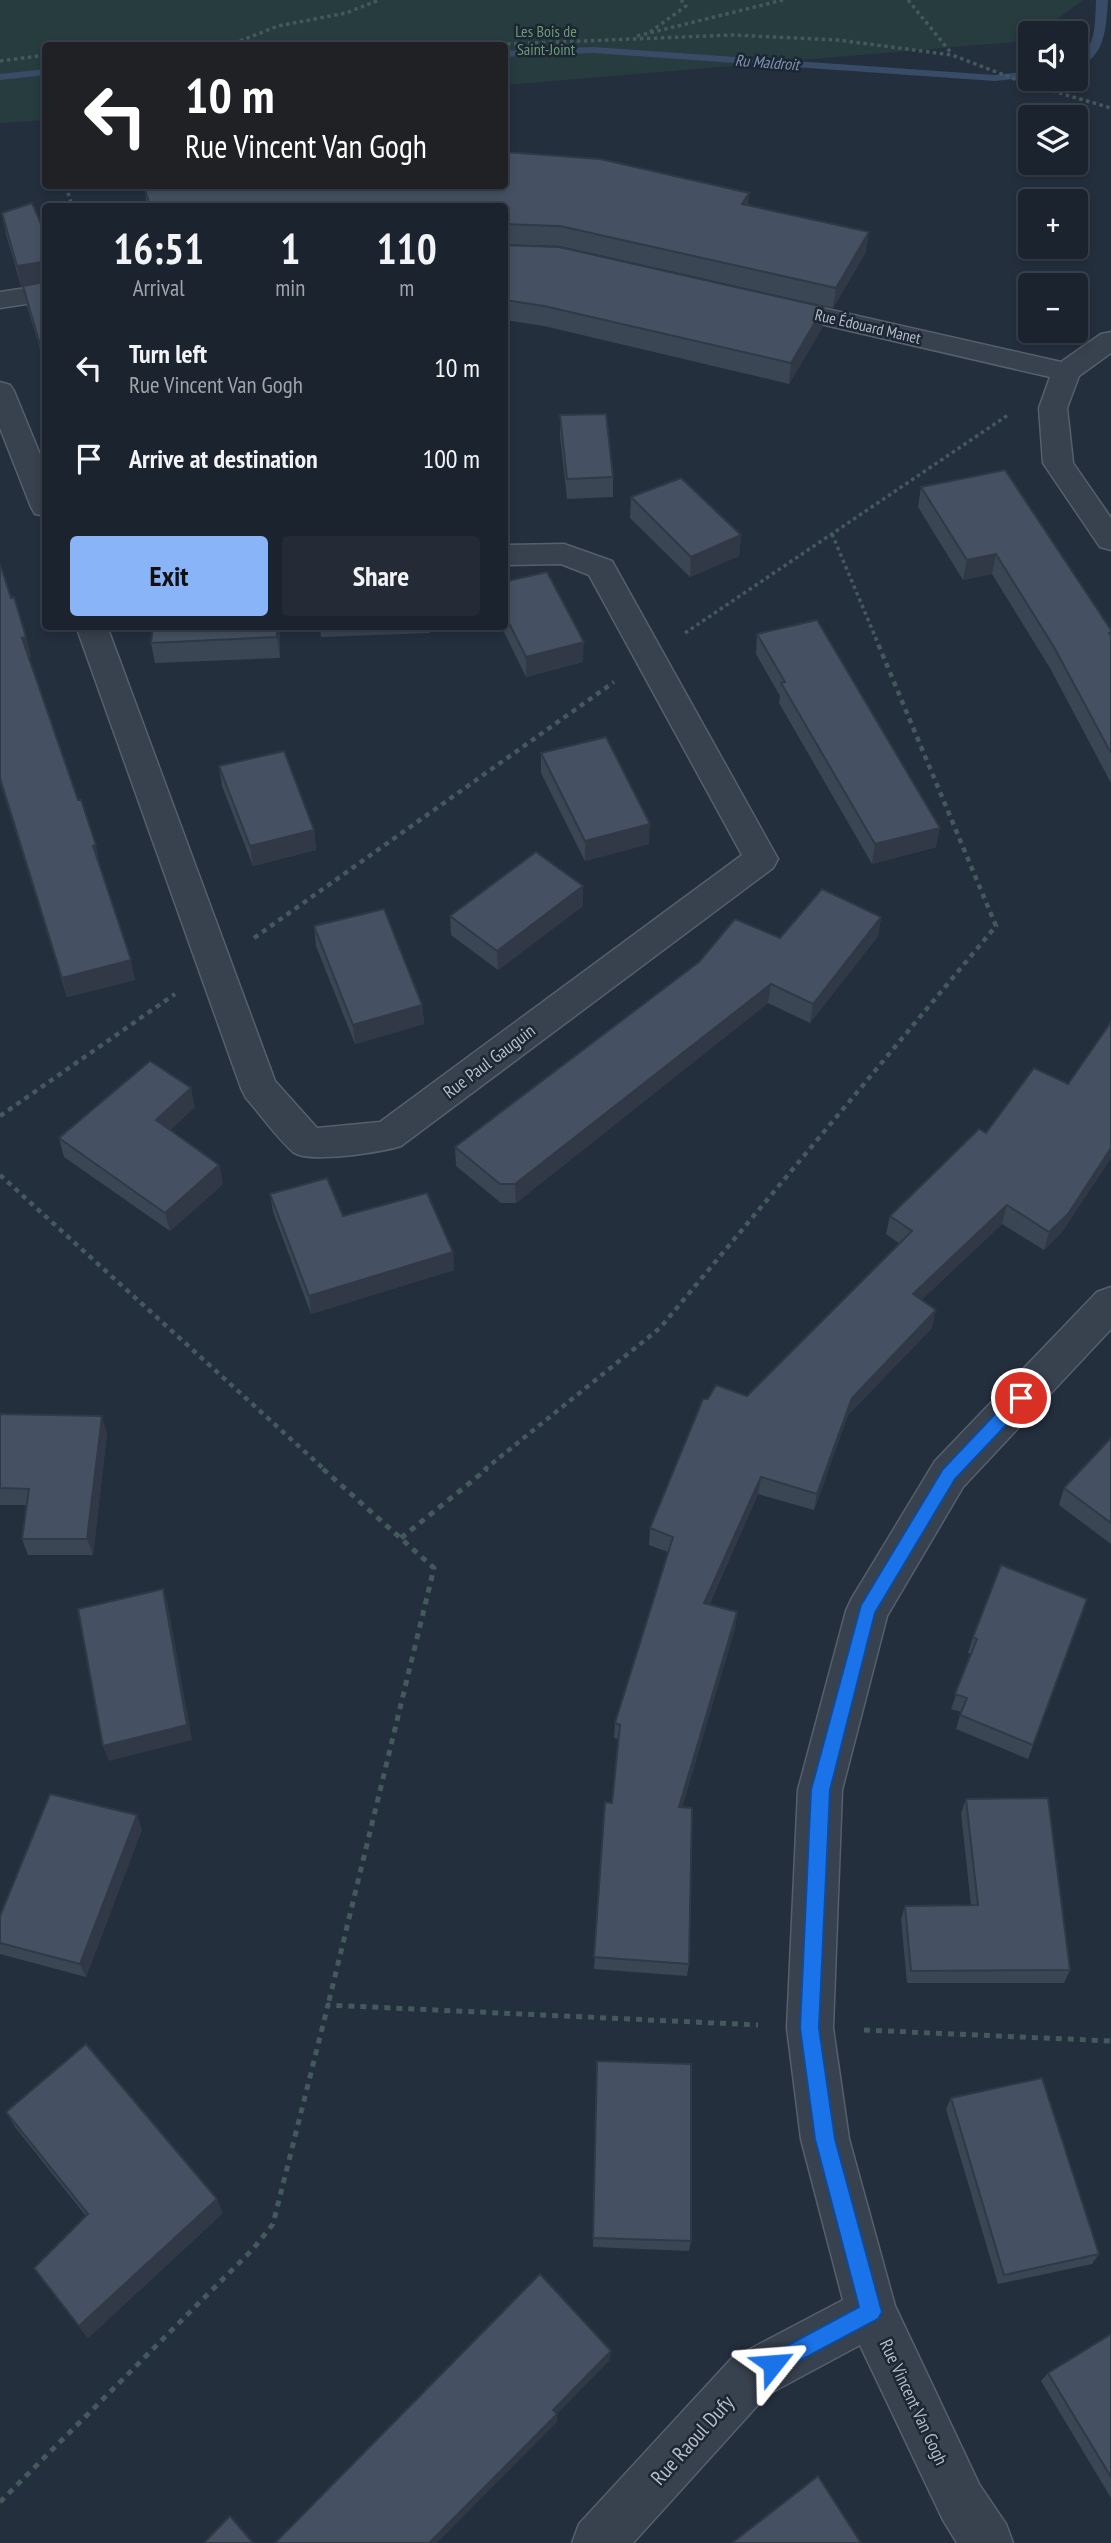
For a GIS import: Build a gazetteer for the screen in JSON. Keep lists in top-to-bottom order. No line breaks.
{"streets":{"street":["Rue Édouard Manet","Rue Paul Gauguin","Rue Vincent Van Gogh","Rue Raoul Dufy"]},"crossings":[["Rue Vincent Van Gogh","Rue Raoul Dufy"]],"water":["Ru Maldroit"],"parks":["Les Bois de Saint-Joint"],"page":{"map_buttons":["+","−"],"turn":["10 m","Rue Vincent Van Gogh"],"eta":["16:51","Arrival","1","min","110","m"],"list":[{"name":"Turn left","note":"Rue Vincent Van Gogh","value":"10 m"},{"name":"Arrive at destination","value":"100 m"}],"buttons":["Exit","Share"]}}
